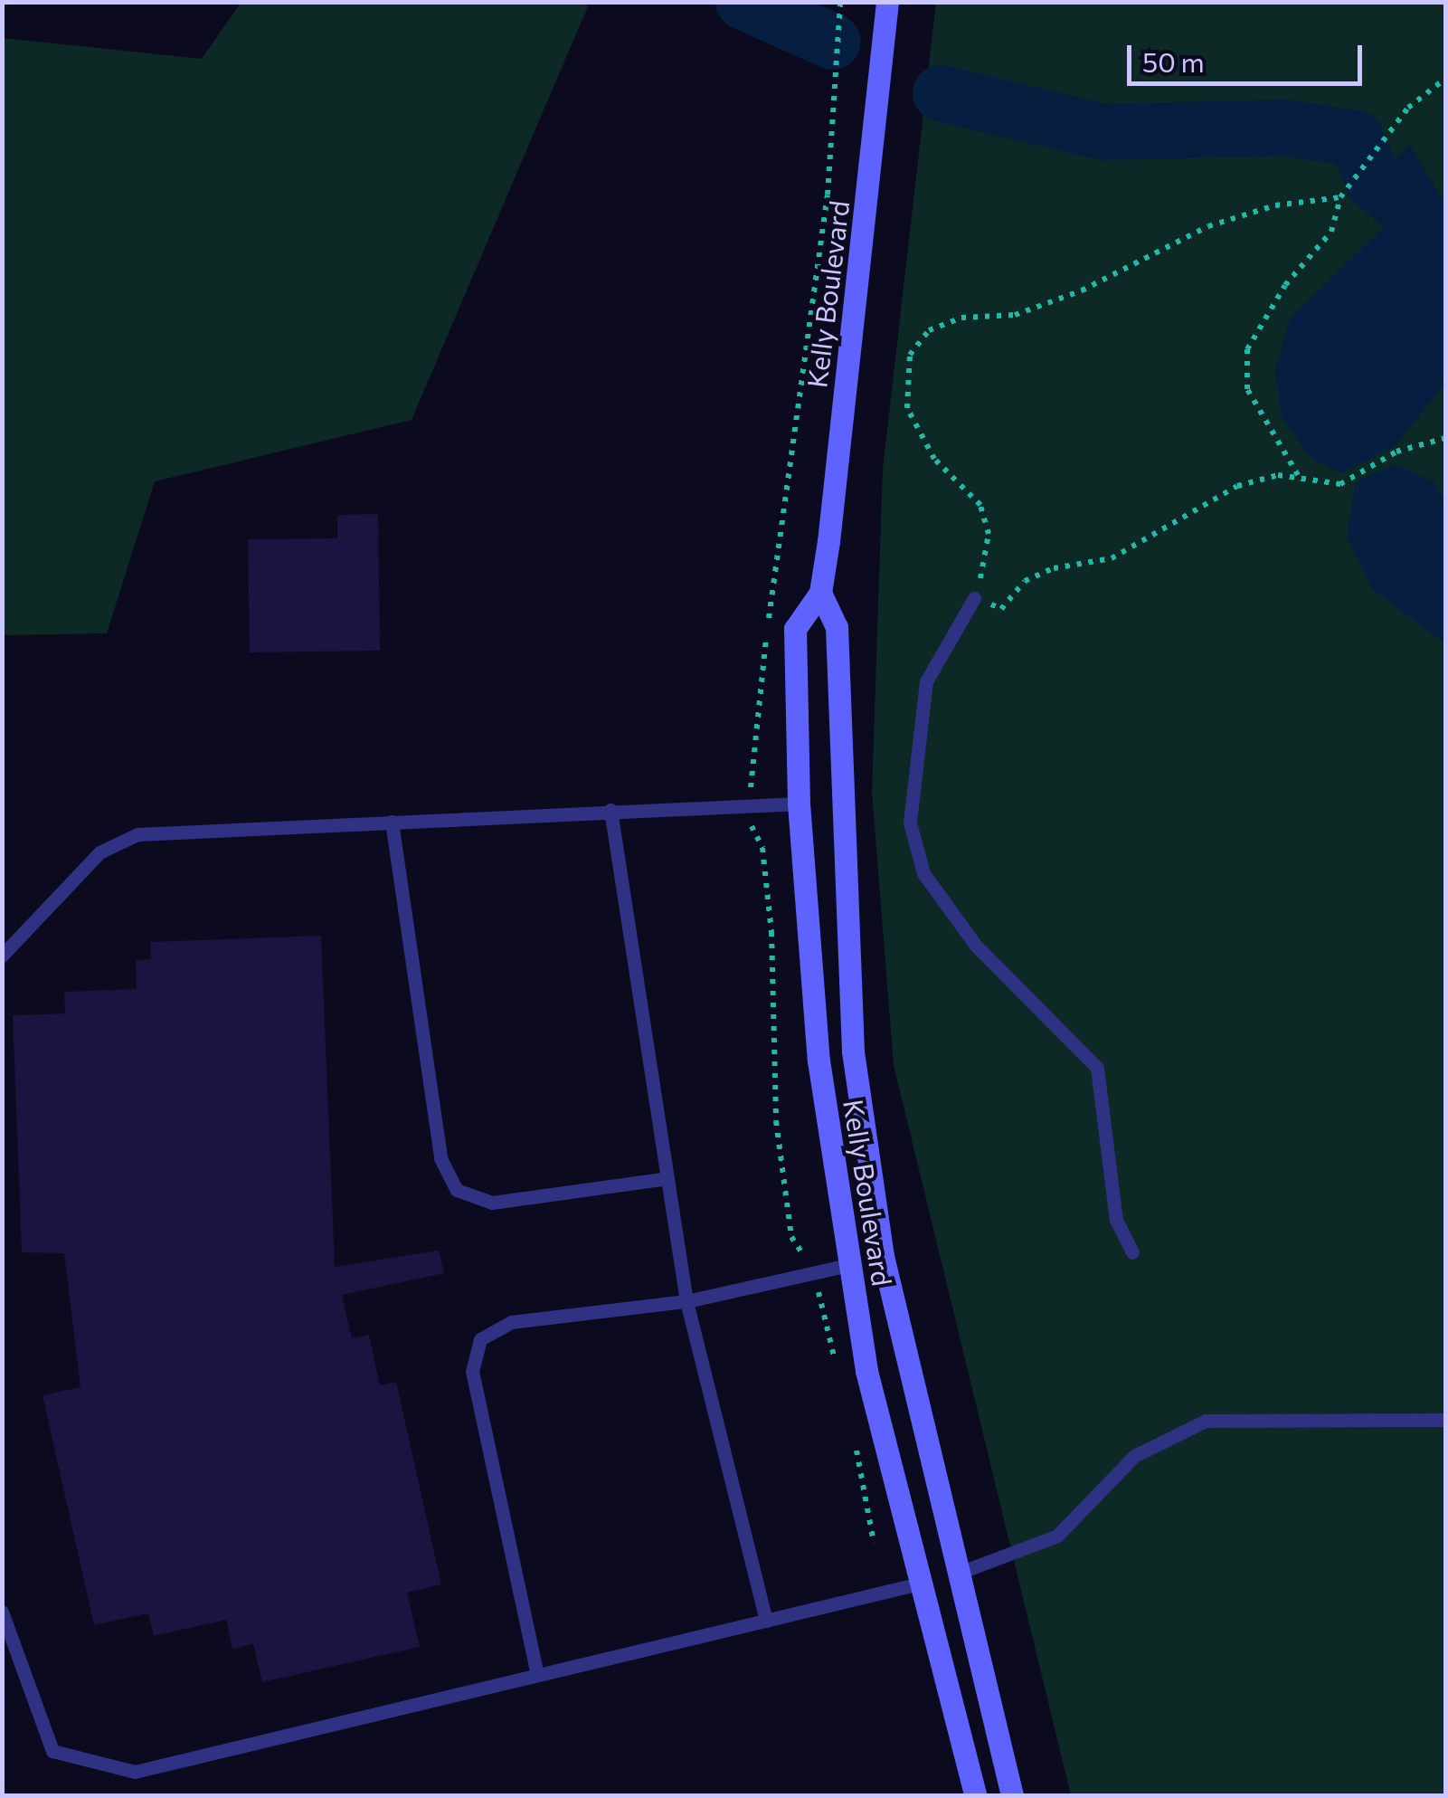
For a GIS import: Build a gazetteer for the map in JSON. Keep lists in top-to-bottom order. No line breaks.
{"streets":{"street":["Kelly Boulevard"]},"scale_bar":"50 m"}
